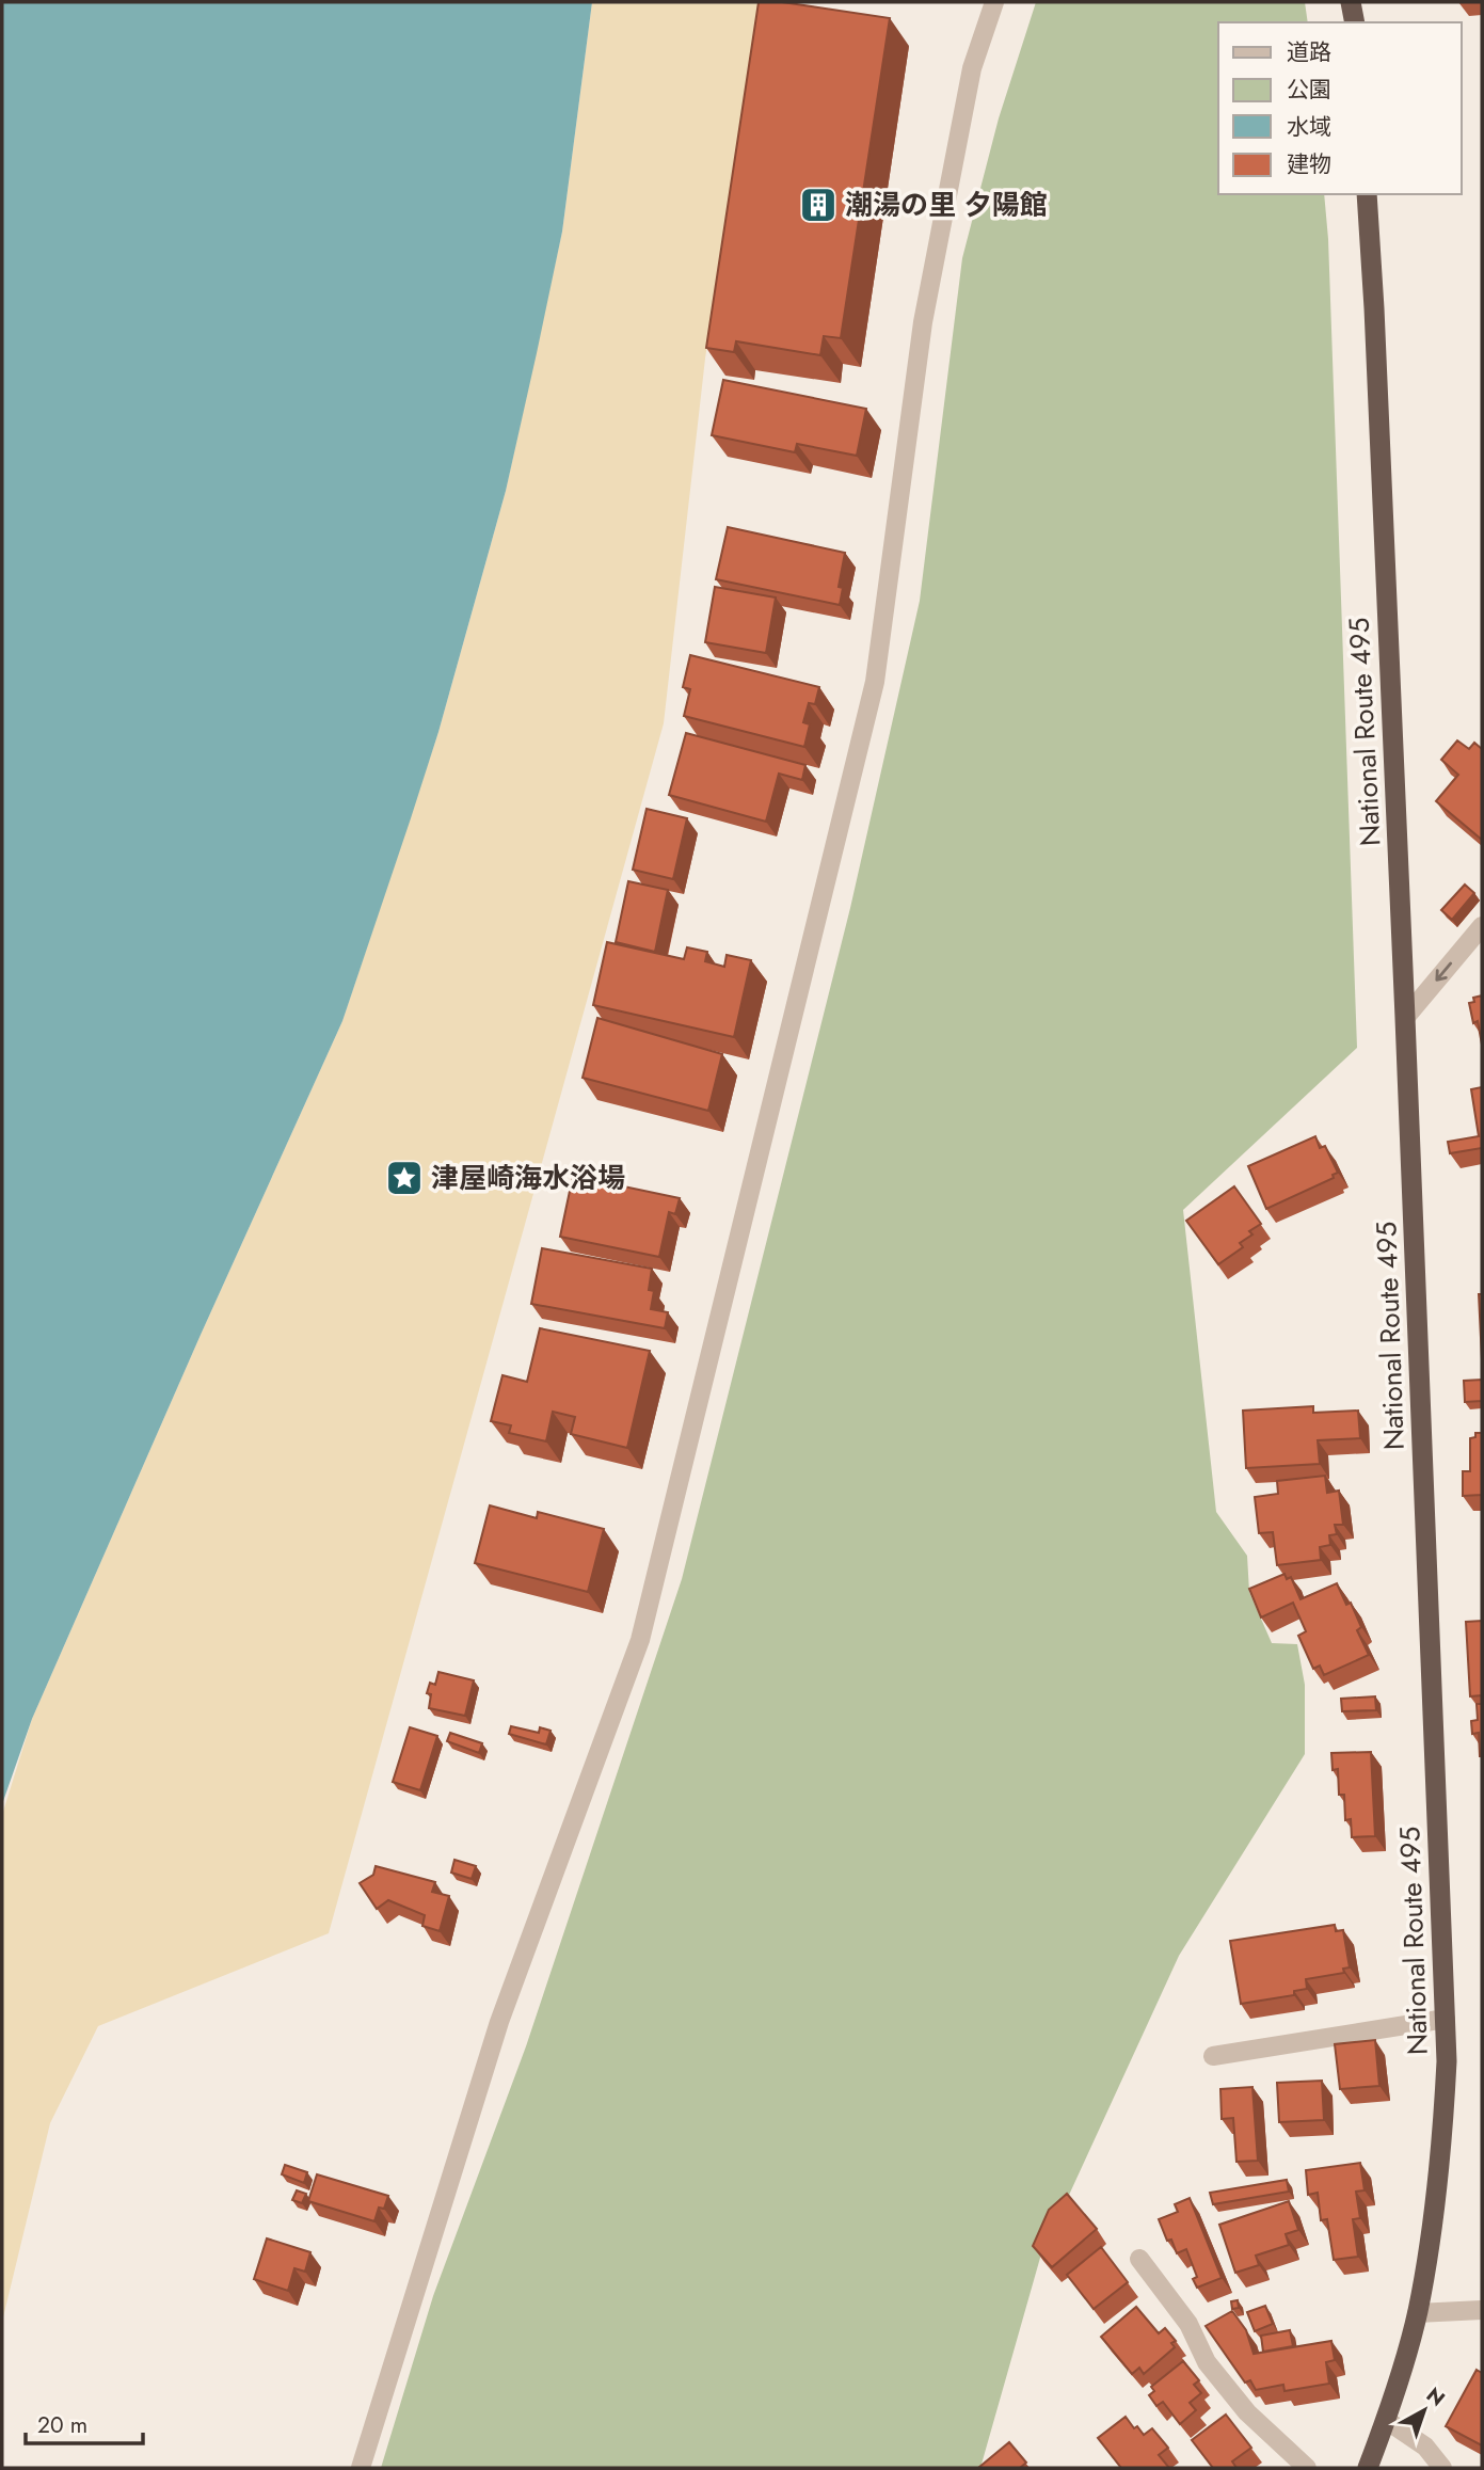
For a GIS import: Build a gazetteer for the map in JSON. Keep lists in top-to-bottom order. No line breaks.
{"streets":{"highway":["National Route 495"]},"places":{"building":["潮湯の里 夕陽館"],"place":["津屋崎海水浴場"]},"legend":["道路","公園","水域","建物"],"scale_bar":"20 m","north":"top right"}
